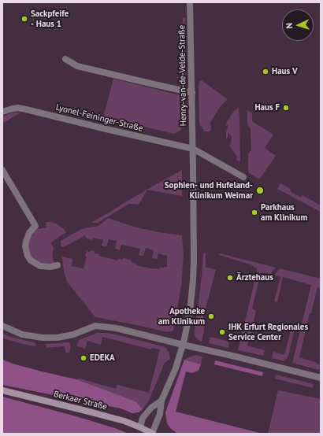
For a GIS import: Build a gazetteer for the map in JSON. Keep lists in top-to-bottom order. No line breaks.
{"streets":{"main road":["Berkaer Straße"],"street":["Henry-van-de-Velde-Straße","Lyonel-Feininger-Straße"]},"crossings":[["Henry-van-de-Velde-Straße","Lyonel-Feininger-Straße"],["Henry-van-de-Velde-Straße","Berkaer Straße"]],"places":["Sackpfeife - Haus 1","Haus V","Haus F","Sophien- und Hufeland- Klinikum Weimar","Parkhaus am Klinikum","Ärztehaus","Apotheke am Klinikum","IHK Erfurt Regionales Service Center","EDEKA"],"north":"left"}
